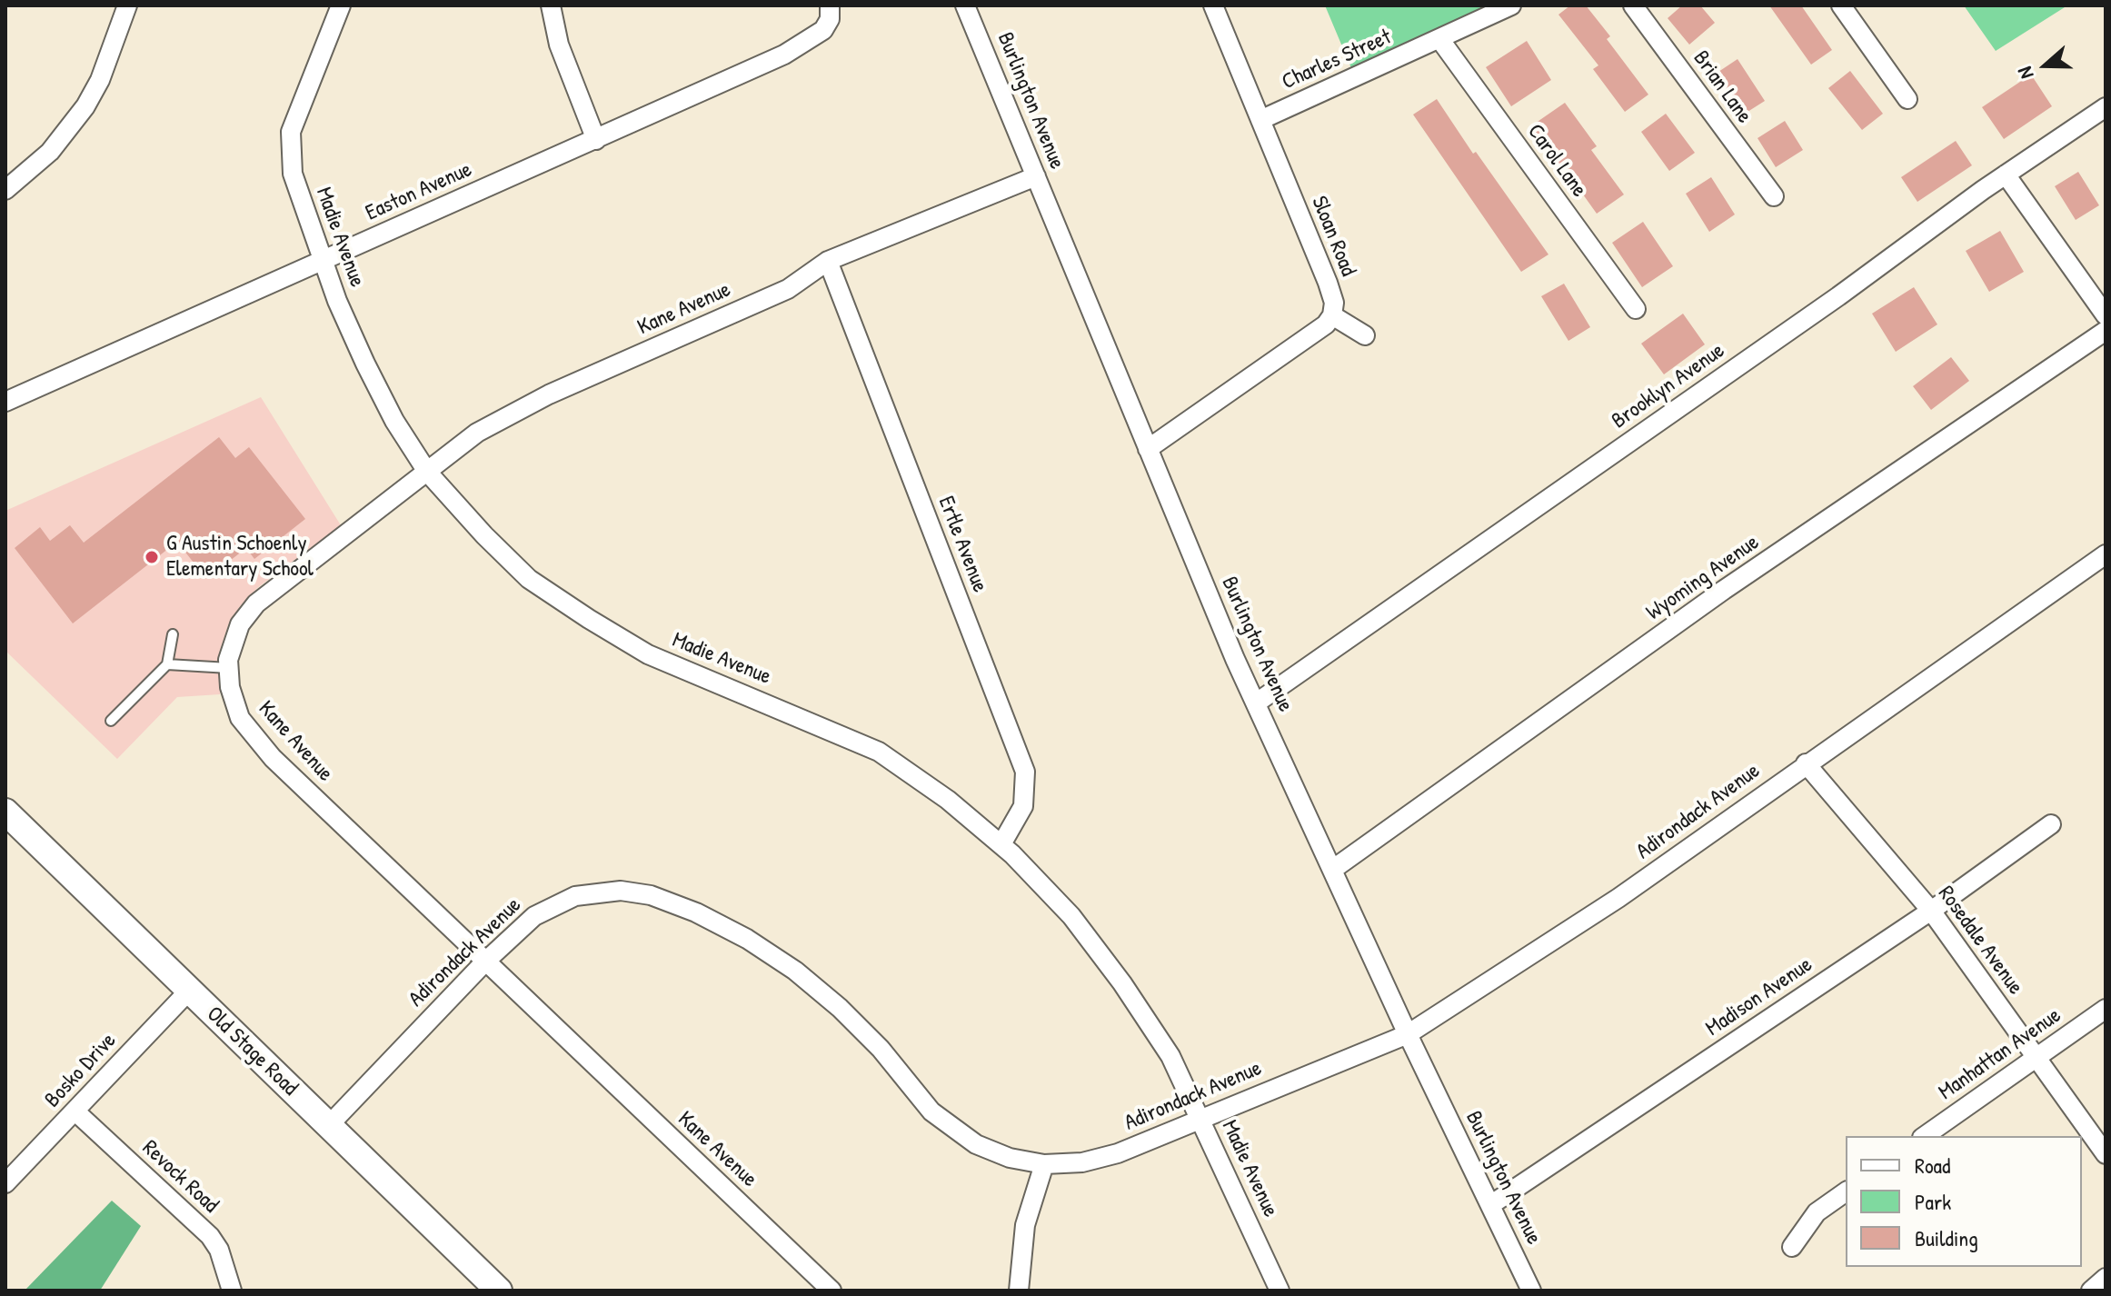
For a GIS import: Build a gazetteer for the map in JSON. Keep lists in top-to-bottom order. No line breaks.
{"streets":{"main road":["Old Stage Road"],"street":["Charles Street","Brian Lane","Burlington Avenue","Carol Lane","Easton Avenue","Sloan Road","Madie Avenue","Kane Avenue","Brooklyn Avenue","Ertle Avenue","Wyoming Avenue","Adirondack Avenue","Rosedale Avenue","Madison Avenue","Manhattan Avenue","Bosko Drive","Revock Road"]},"crossings":[["Charles Street","Carol Lane"],["Charles Street","Sloan Road"],["Burlington Avenue","Kane Avenue"],["Burlington Avenue","Brooklyn Avenue"],["Burlington Avenue","Wyoming Avenue"],["Burlington Avenue","Adirondack Avenue"],["Burlington Avenue","Madison Avenue"],["Easton Avenue","Madie Avenue"],["Madie Avenue","Kane Avenue"],["Madie Avenue","Ertle Avenue"],["Madie Avenue","Adirondack Avenue"],["Kane Avenue","Ertle Avenue"],["Kane Avenue","Adirondack Avenue"],["Adirondack Avenue","Rosedale Avenue"],["Adirondack Avenue","Old Stage Road"],["Rosedale Avenue","Madison Avenue"],["Rosedale Avenue","Manhattan Avenue"],["Old Stage Road","Bosko Drive"],["Bosko Drive","Revock Road"]],"places":["G Austin Schoenly Elementary School"],"legend":["Road","Park","Building"],"north":"left"}
